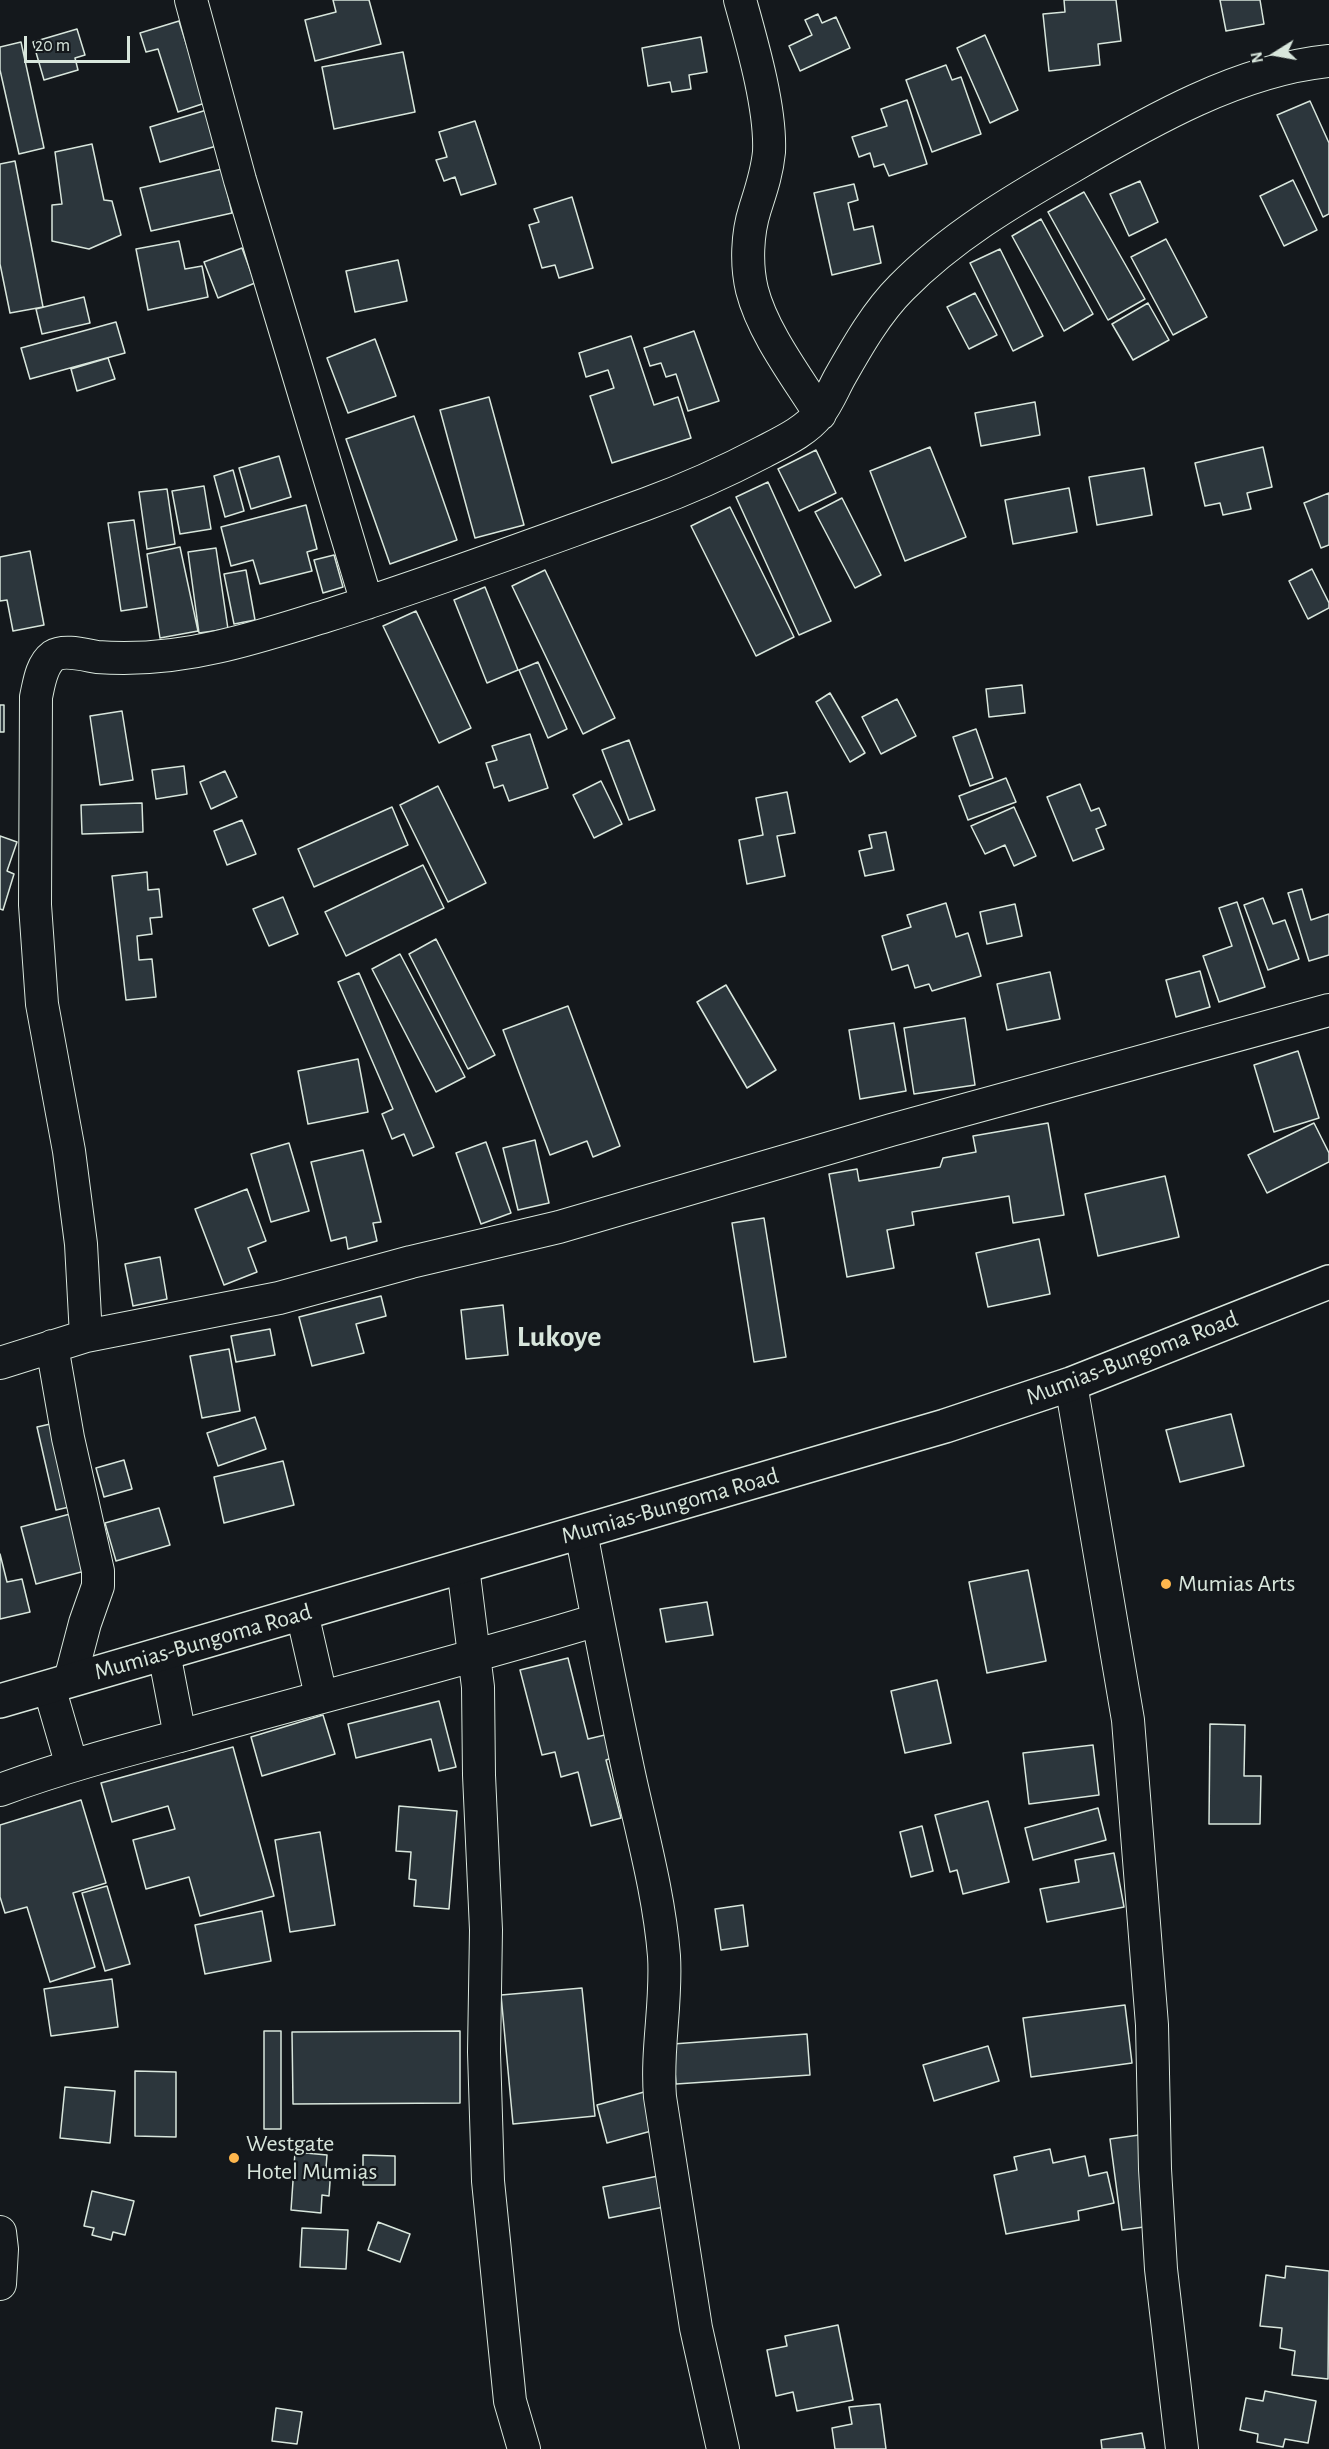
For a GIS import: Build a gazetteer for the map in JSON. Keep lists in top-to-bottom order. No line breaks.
{"streets":{"highway":["Mumias-Bungoma Road"]},"districts":["Lukoye"],"places":["Mumias Arts","Westgate Hotel Mumias"],"scale_bar":"20 m","north":"left"}
